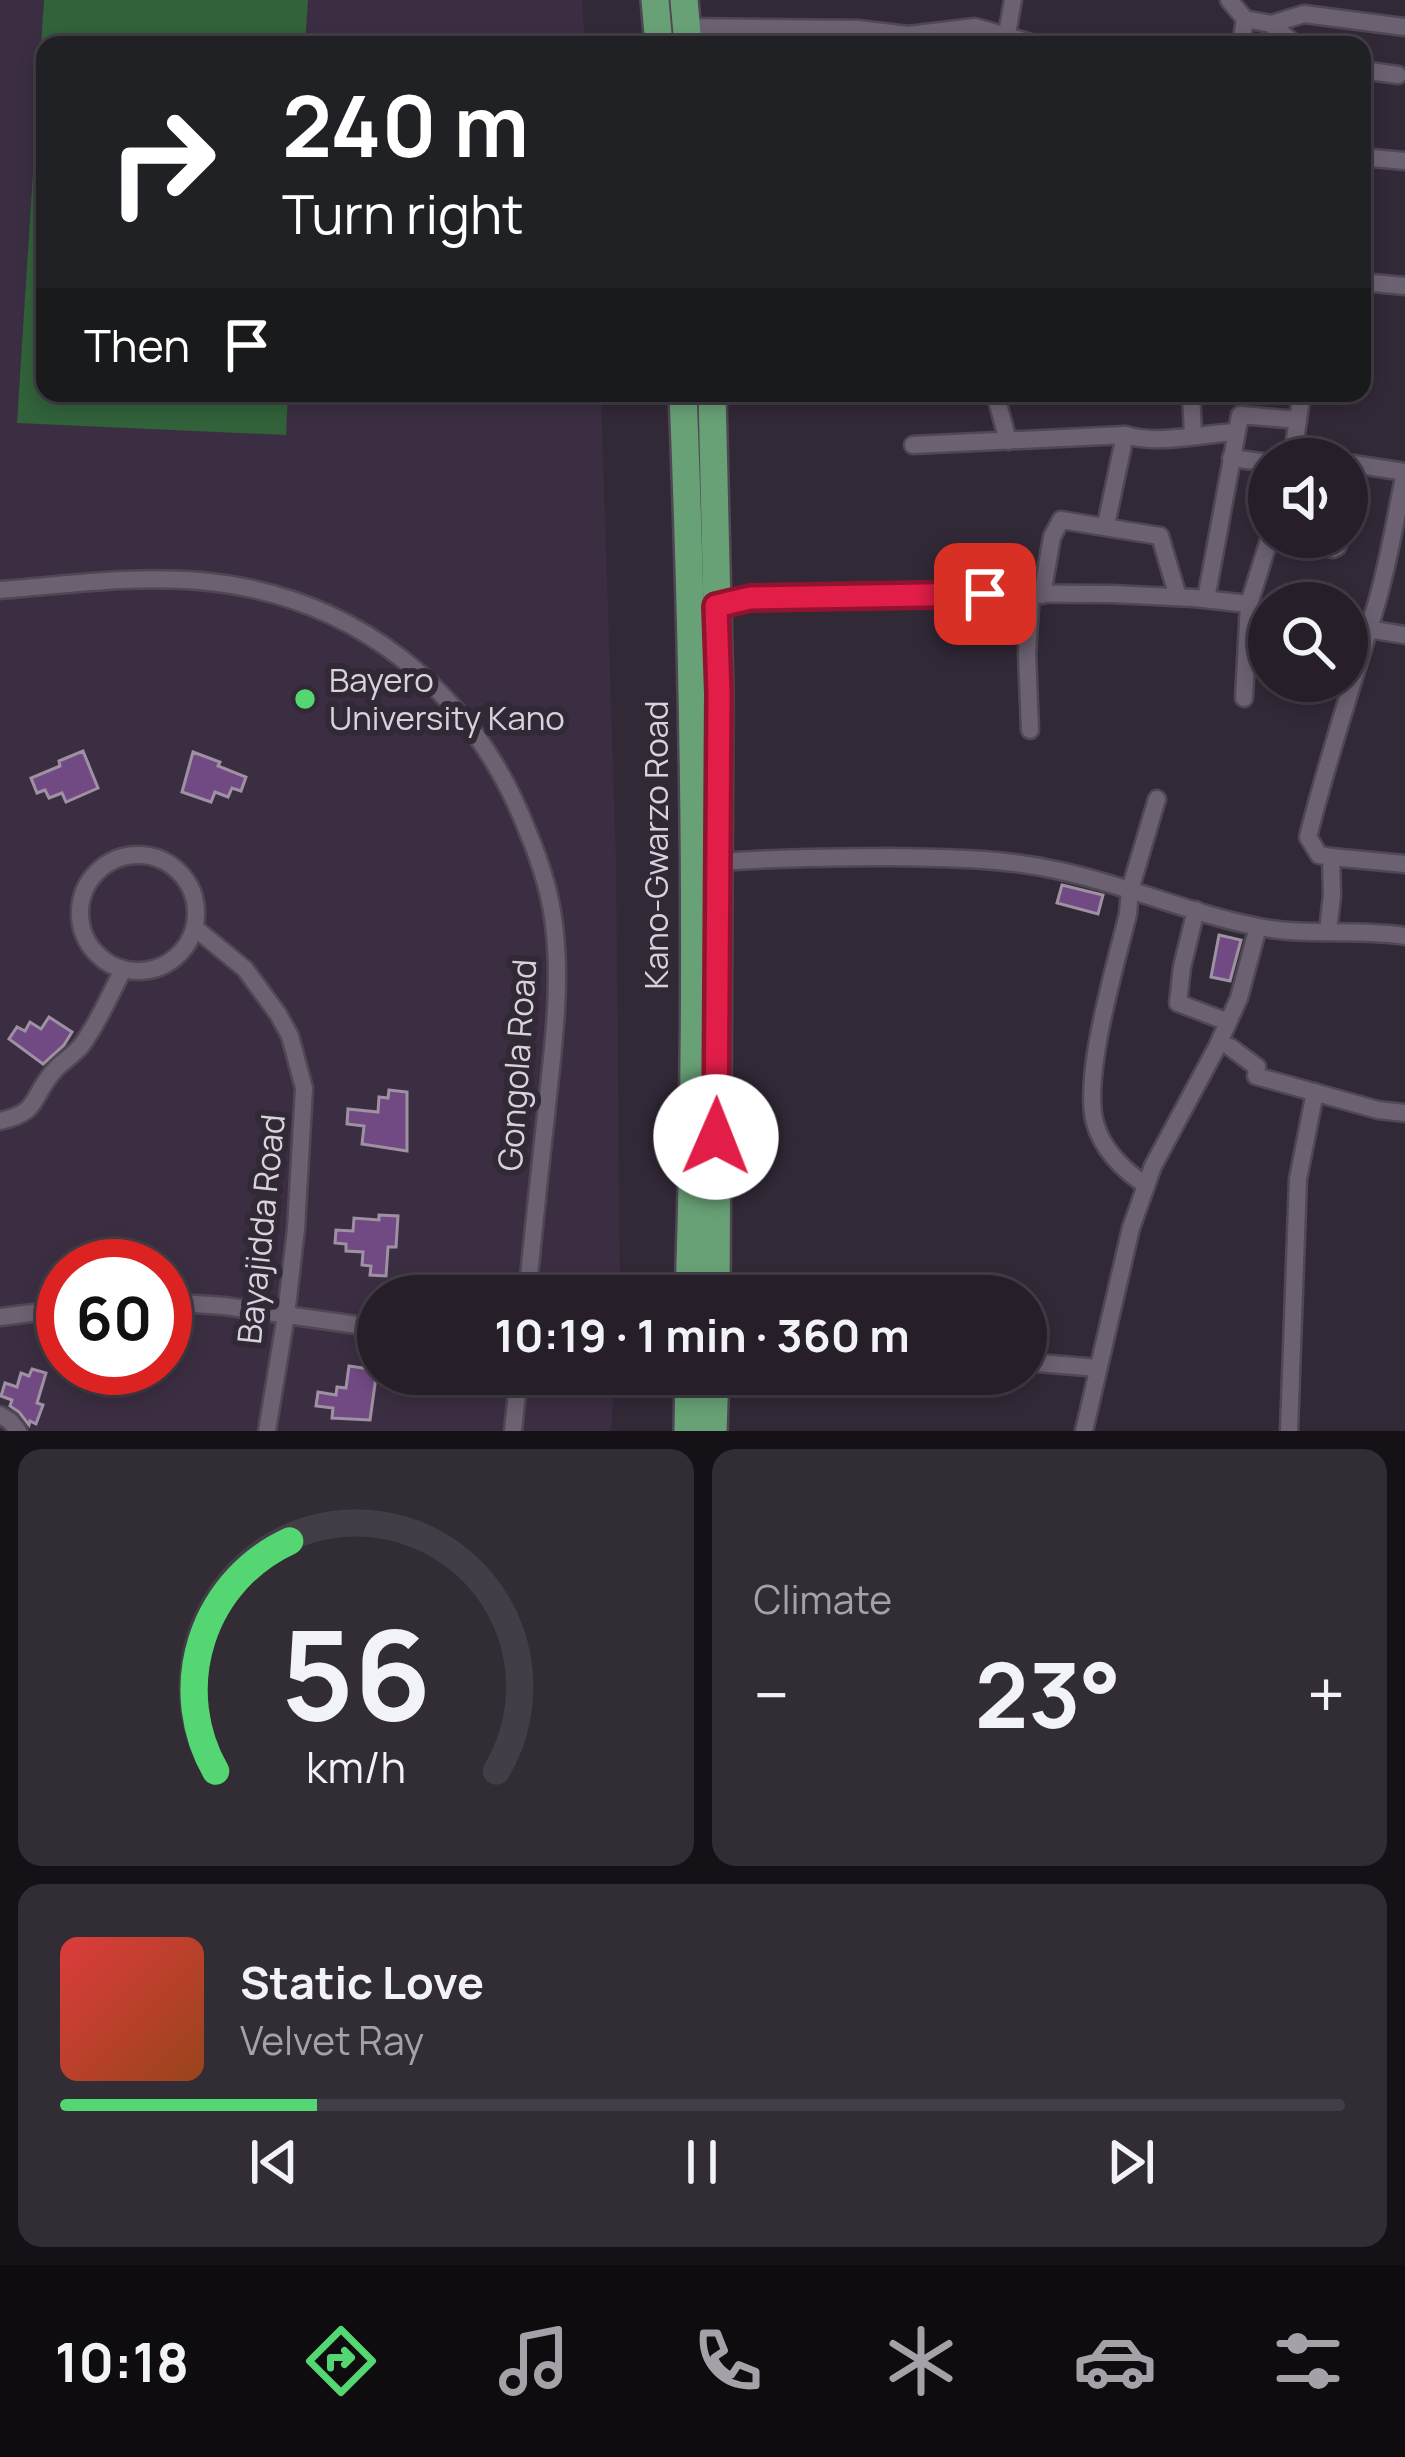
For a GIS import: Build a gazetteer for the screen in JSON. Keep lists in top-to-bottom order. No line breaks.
{"streets":{"main road":["Kano-Gwarzo Road"],"street":["Gongola Road","Bayajidda Road"]},"places":["Bayero University Kano"],"page":{"turn":["240 m","Turn right"],"then":"Then","limit":"60","trip":"10:19 · 1 min · 360 m","tile":"Climate","heat":["−","23°","+"],"song":["Static Love","Velvet Ray"],"tabs":"10:18","gauge":["56","km/h"]}}
